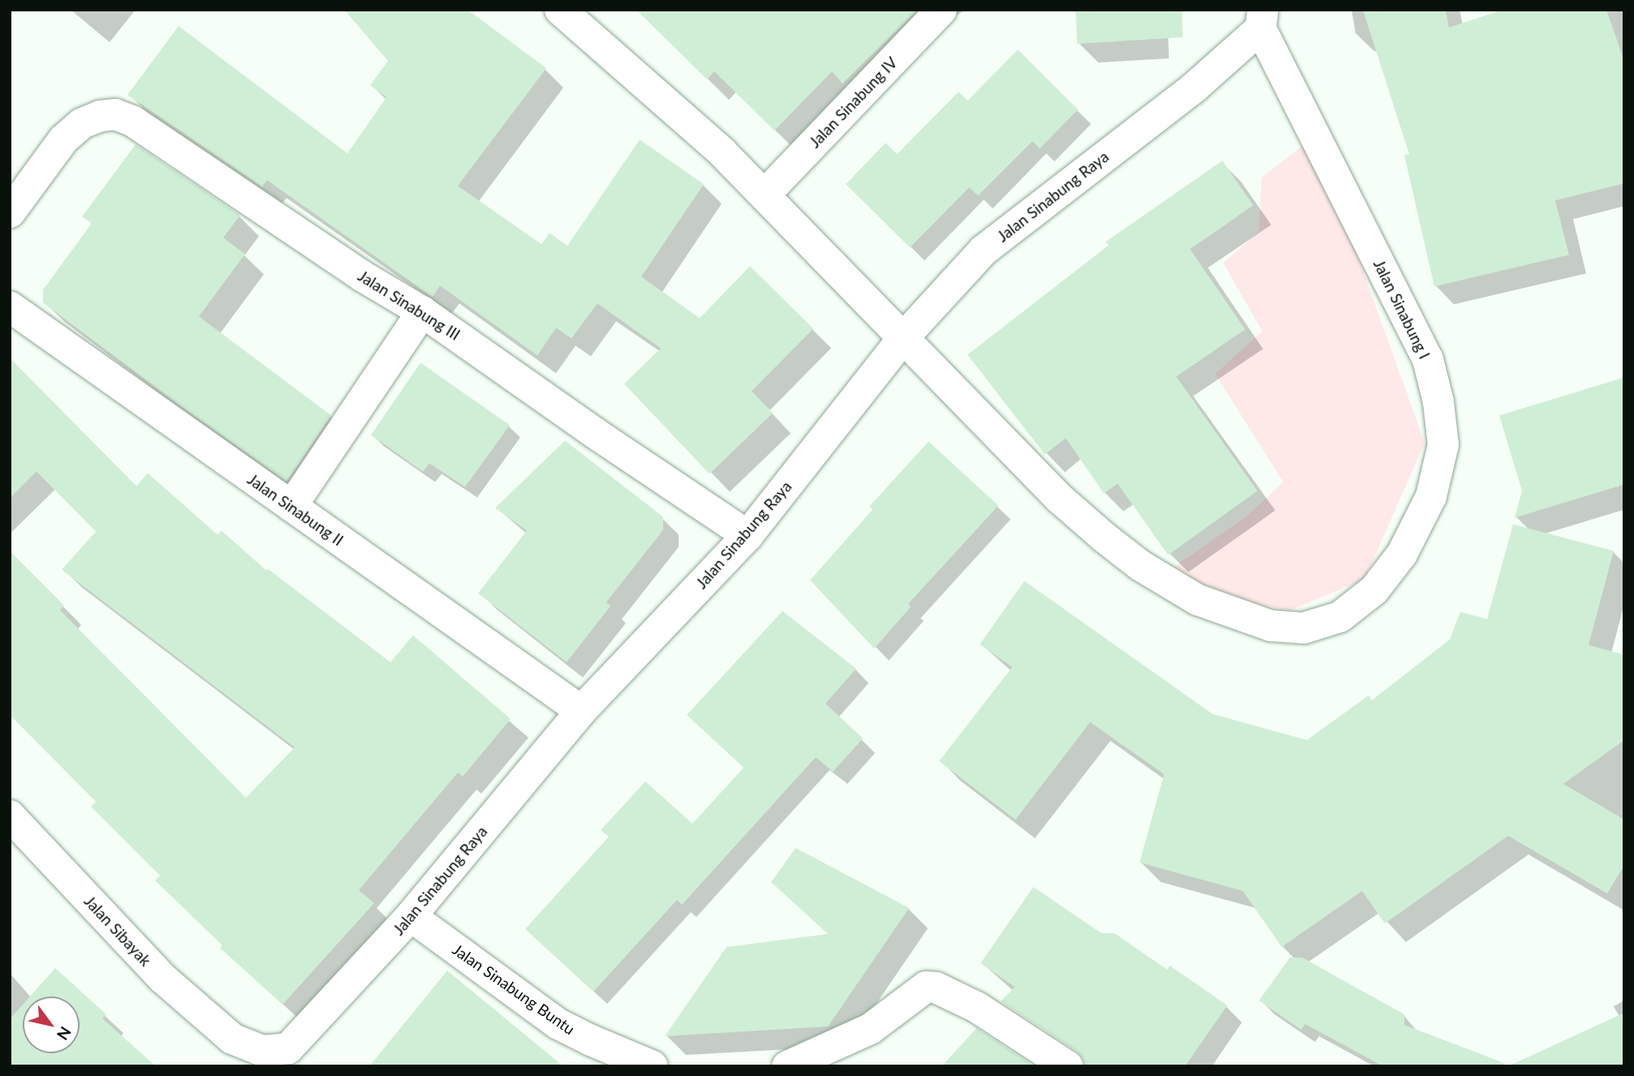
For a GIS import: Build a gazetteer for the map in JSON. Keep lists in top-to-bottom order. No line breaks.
{"streets":{"street":["Jalan Sinabung IV","Jalan Sinabung Raya","Jalan Sinabung III","Jalan Sinabung I","Jalan Sinabung II","Jalan Sibayak","Jalan Sinabung Buntu"]},"crossings":[["Jalan Sinabung Raya","Jalan Sinabung III"],["Jalan Sinabung Raya","Jalan Sinabung I"],["Jalan Sinabung Raya","Jalan Sinabung II"],["Jalan Sinabung Raya","Jalan Sibayak"],["Jalan Sinabung Raya","Jalan Sinabung Buntu"]],"north":"bottom right"}
